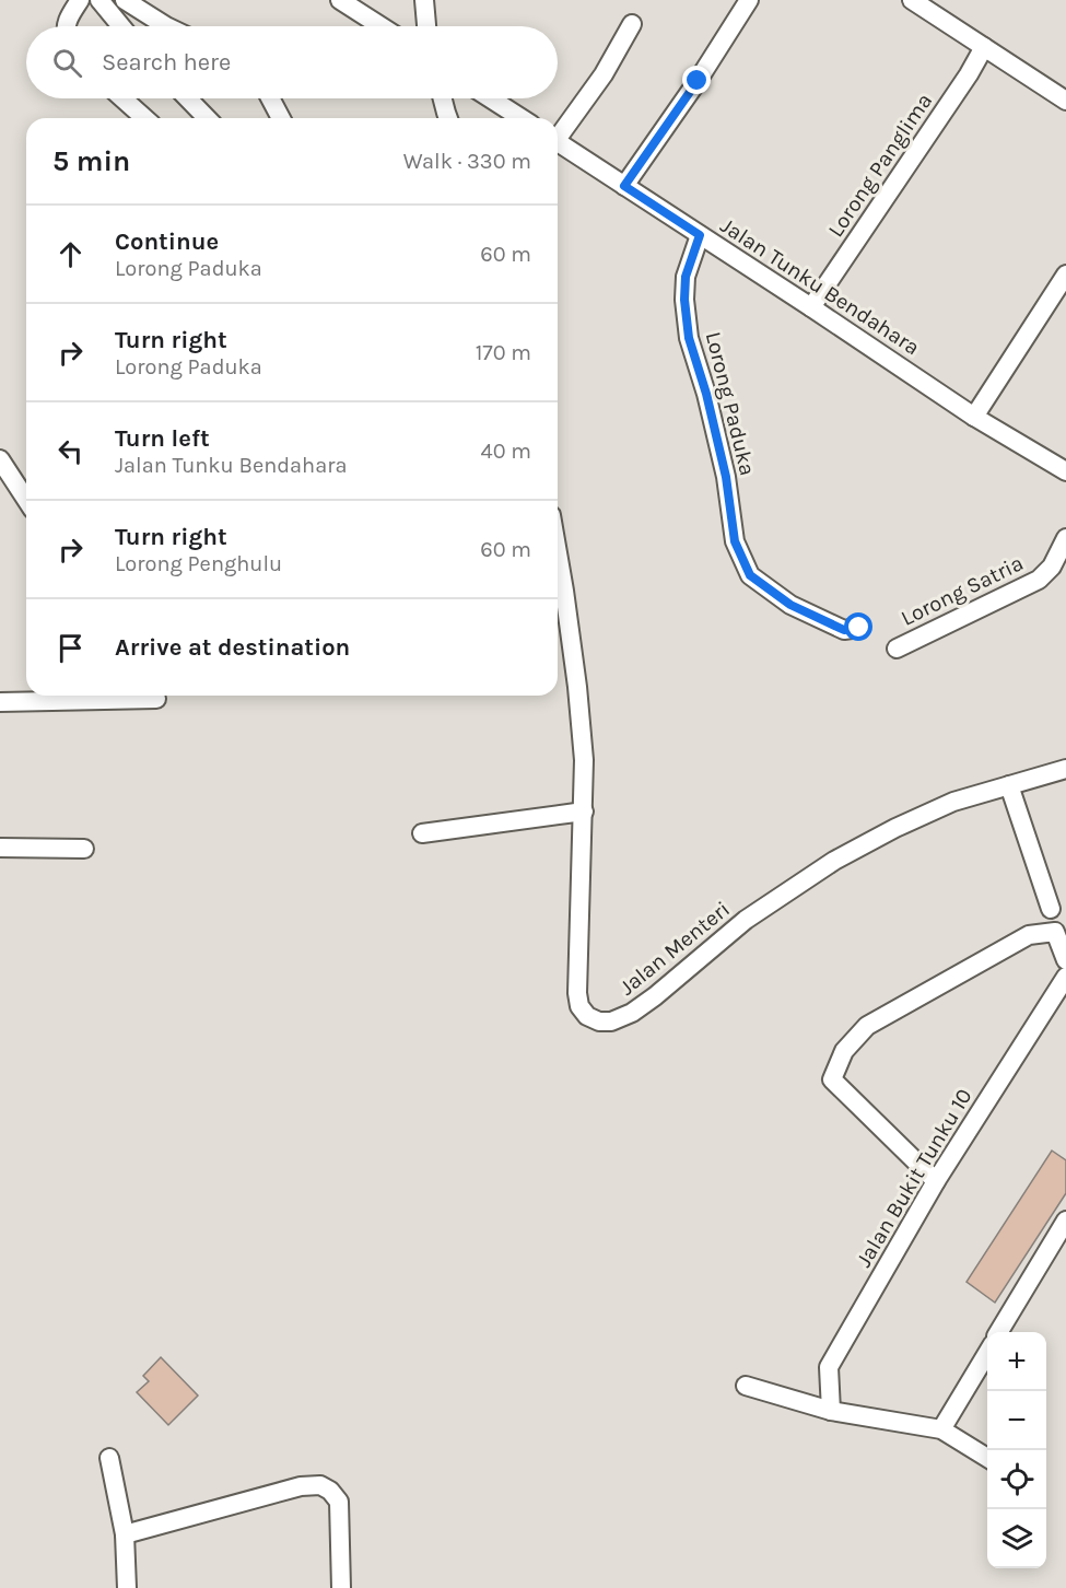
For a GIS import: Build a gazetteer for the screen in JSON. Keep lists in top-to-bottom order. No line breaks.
{"streets":{"street":["Lorong Panglima","Jalan Tunku Bendahara","Lorong Paduka","Lorong Satria","Jalan Menteri","Jalan Bukit Tunku 10"]},"crossings":[["Lorong Panglima","Jalan Tunku Bendahara"],["Jalan Tunku Bendahara","Lorong Paduka"]],"page":{"search":"Search here","heading":["5 min","Walk · 330 m"],"list":[["Continue","Lorong Paduka","60 m"],["Turn right","Lorong Paduka","170 m"],["Turn left","Jalan Tunku Bendahara","40 m"],["Turn right","Lorong Penghulu","60 m"],"Arrive at destination"],"map_buttons":["+","−"]}}
